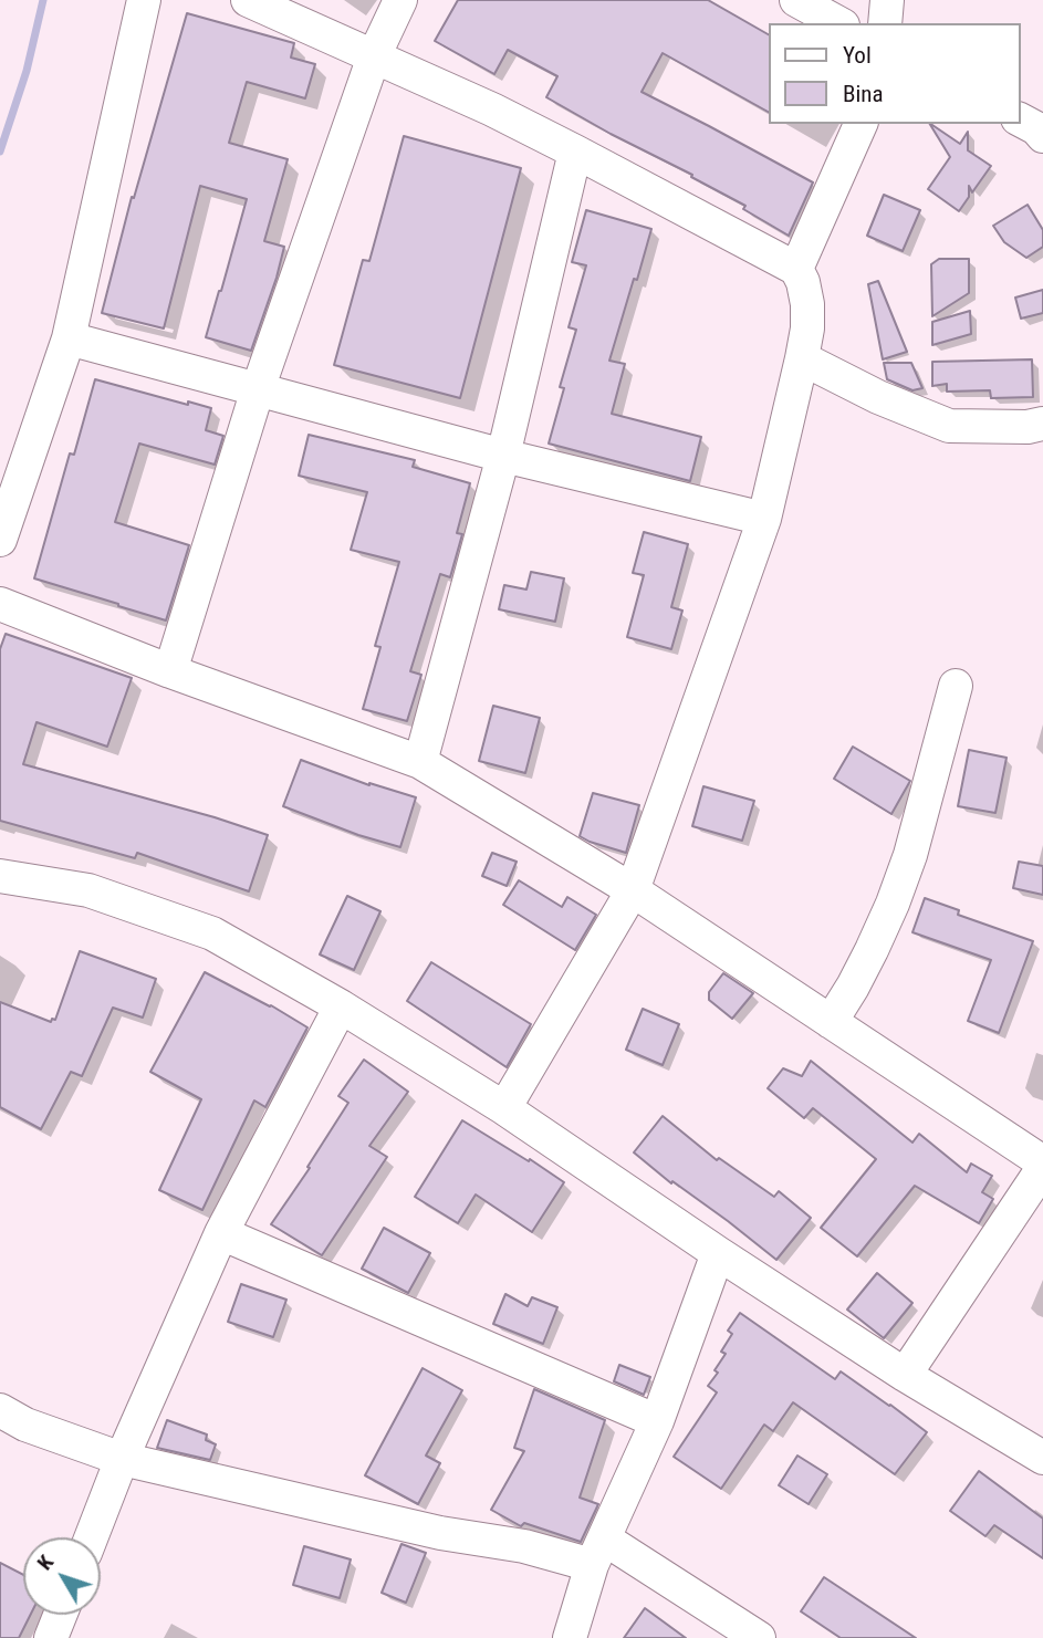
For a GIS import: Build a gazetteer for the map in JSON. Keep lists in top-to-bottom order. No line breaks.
{"legend":["Yol","Bina"],"north":"top left"}
